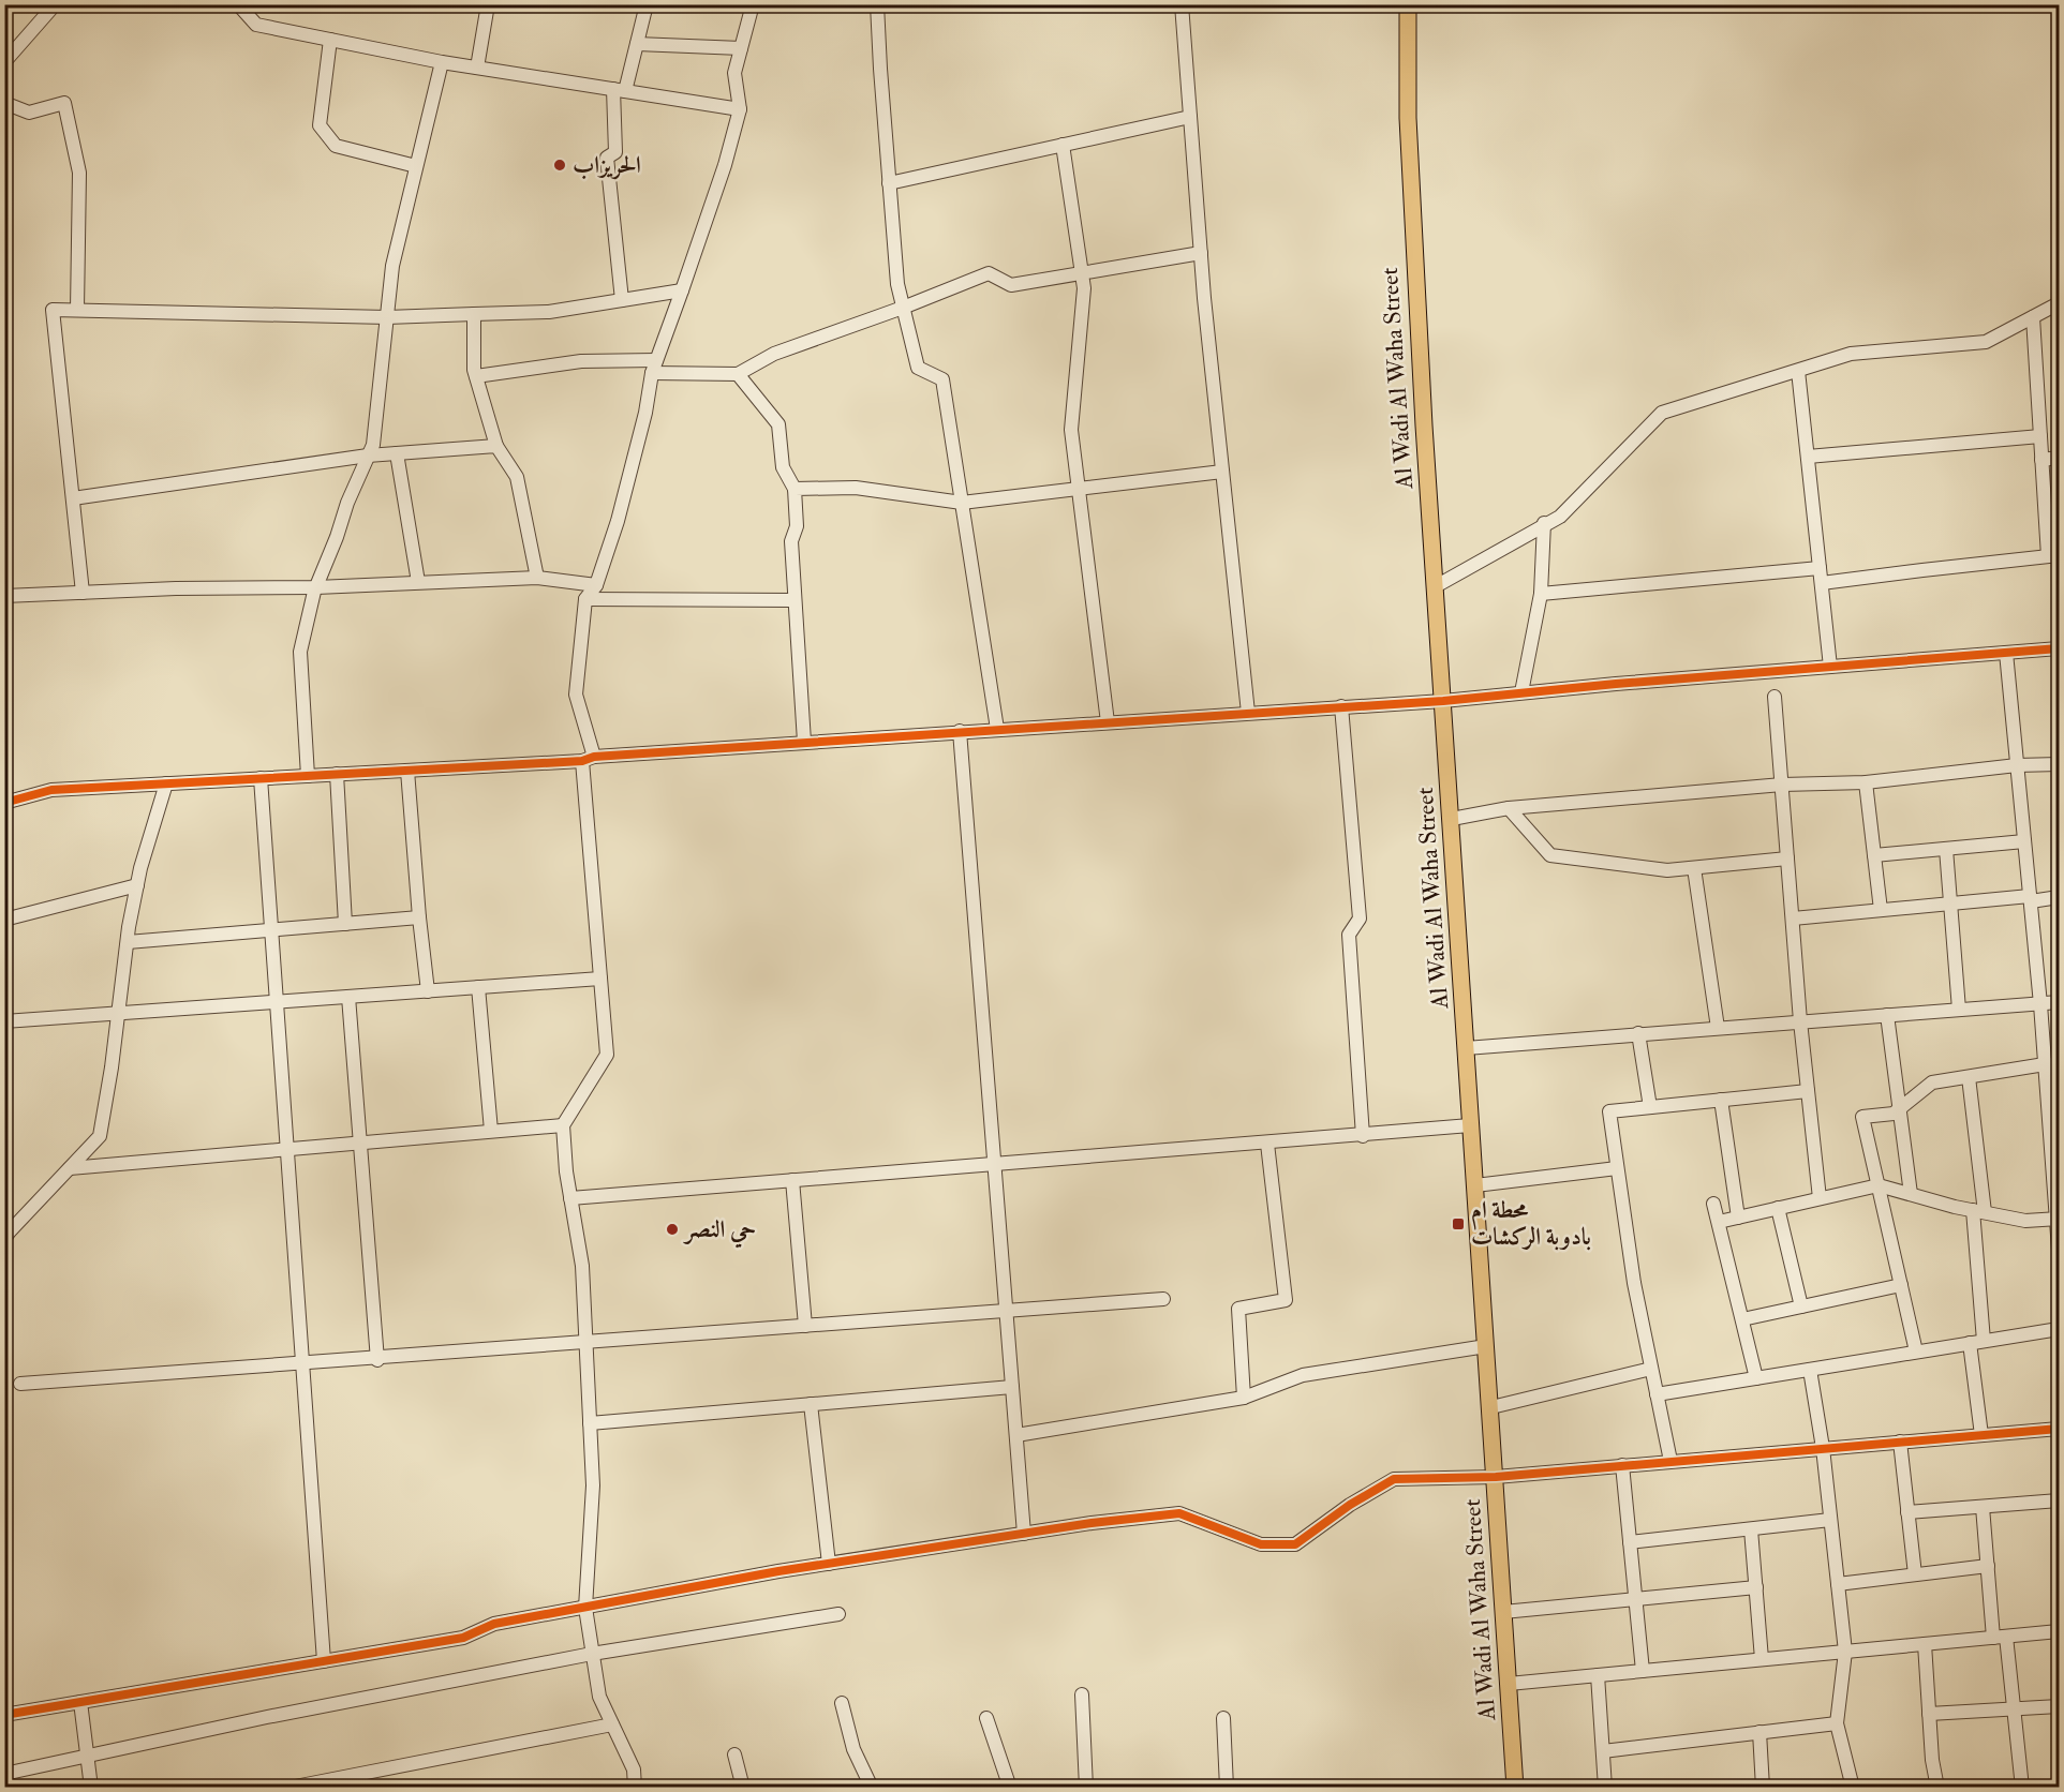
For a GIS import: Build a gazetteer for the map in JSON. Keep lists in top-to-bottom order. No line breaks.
{"streets":{"main road":["Al Wadi Al Waha Street"]},"places":{"other":["الحريزاب","حي النصر"],"transit":["محطة ام بادوبة الركشات"]}}
